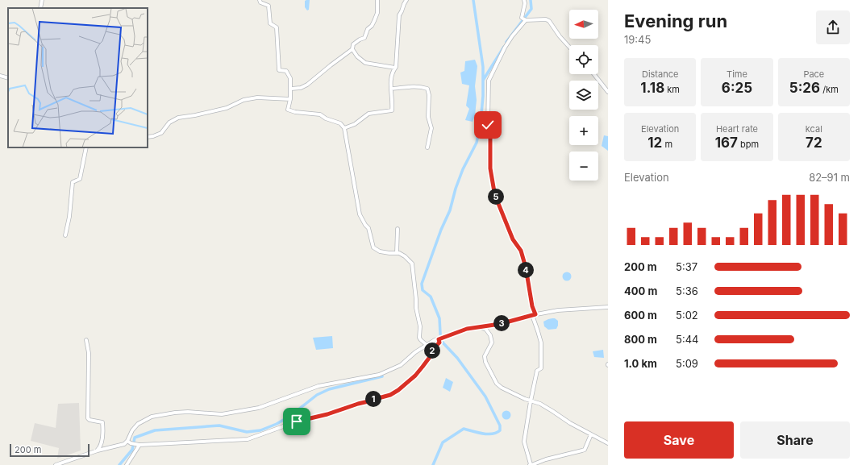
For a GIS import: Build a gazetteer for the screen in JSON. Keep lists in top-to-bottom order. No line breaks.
{"scale_bar":"200 m","north":"left","page":{"heading":["Evening run","19:45"],"map_buttons":["+","−"],"stats":[["Distance","1.18 km"],["Time","6:25"],["Pace","5:26 /km"],["Elevation","12 m"],["Heart rate","167 bpm"],["kcal","72"]],"chart":["Elevation","82–91 m"],"pins":["5","4","3","2","1"],"list":[{"name":"200 m","note":"5:37"},{"name":"400 m","note":"5:36"},{"name":"600 m","note":"5:02"},{"name":"800 m","note":"5:44"},{"name":"1.0 km","note":"5:09"}],"buttons":["Save","Share"],"scale":"200 m"}}
